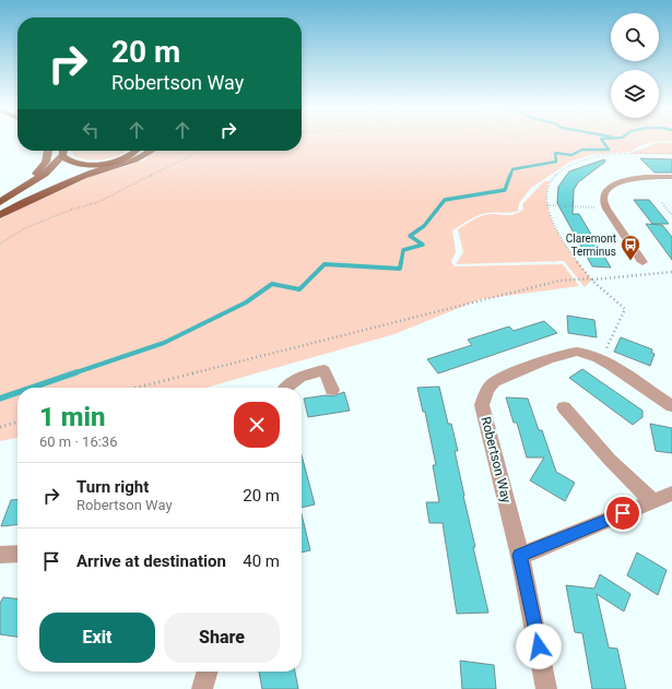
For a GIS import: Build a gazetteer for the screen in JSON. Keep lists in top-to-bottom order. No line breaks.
{"streets":{"street":["Robertson Way"]},"places":{"bus stop":["Claremont Terminus"]},"page":{"turn":["20 m","Robertson Way"],"heading":["1 min","60 m · 16:36"],"list":[{"name":"Turn right","note":"Robertson Way","value":"20 m"},{"name":"Arrive at destination","value":"40 m"}],"buttons":["Exit","Share"]}}
